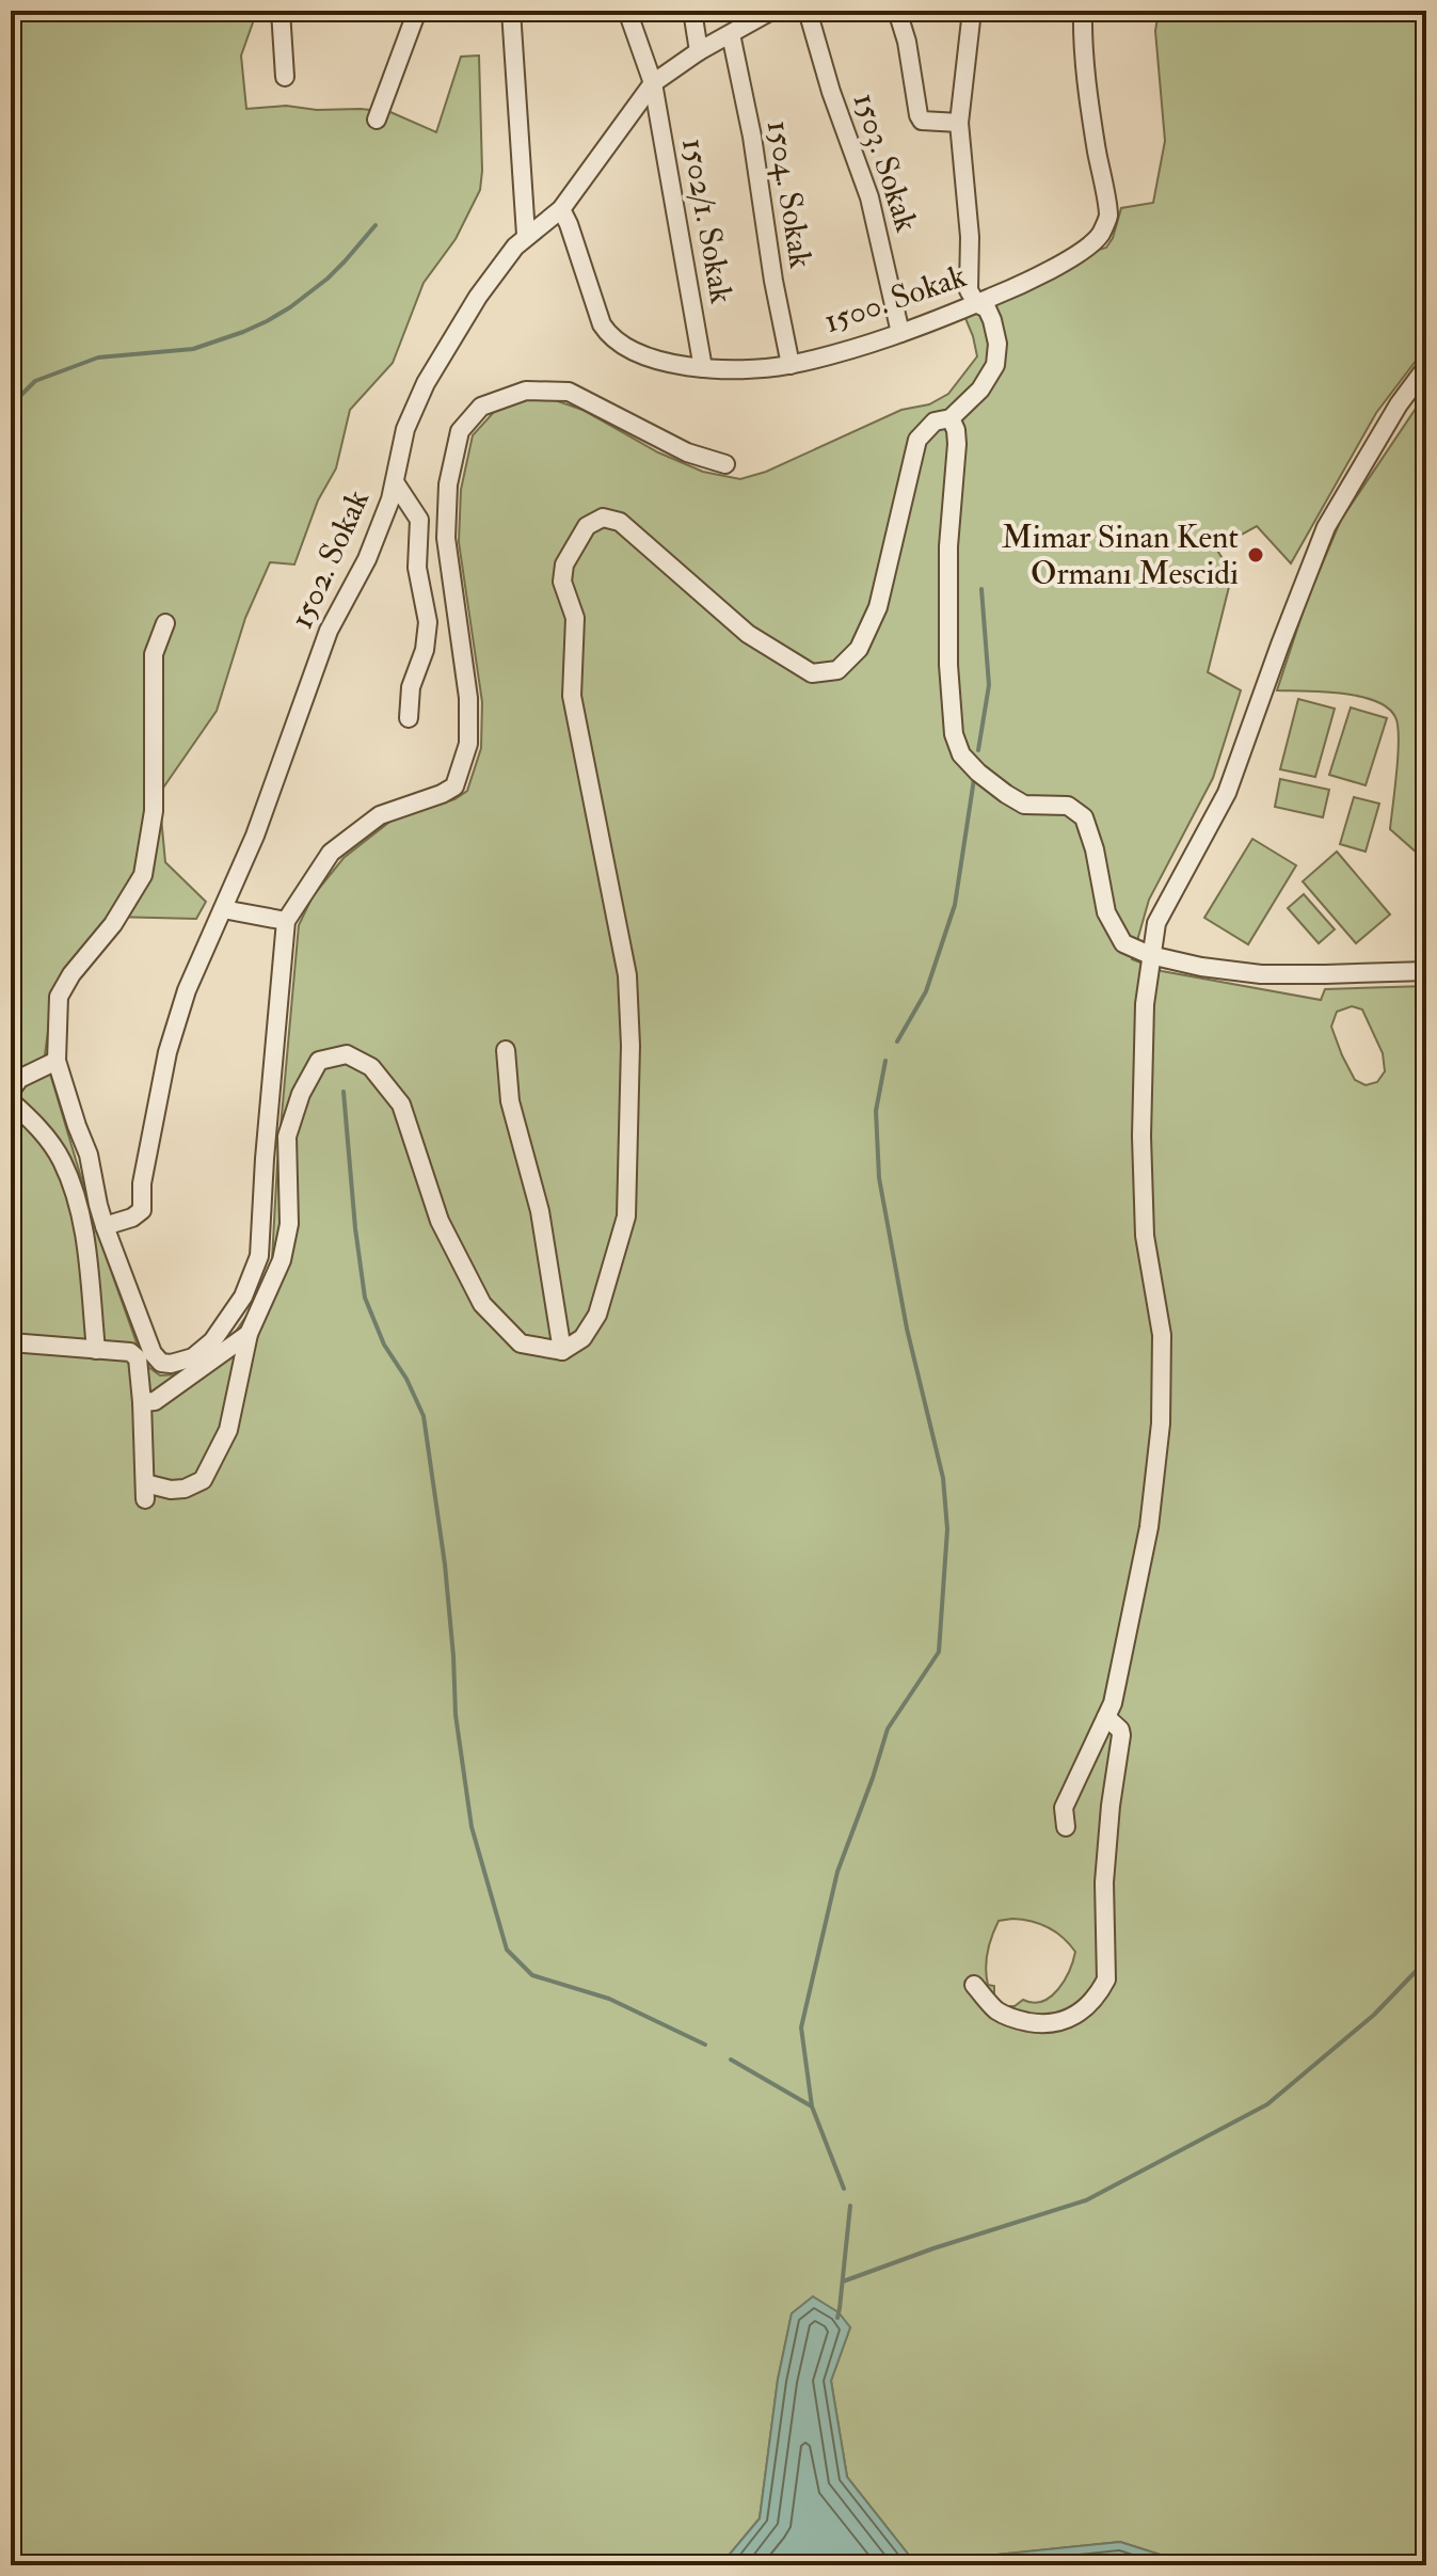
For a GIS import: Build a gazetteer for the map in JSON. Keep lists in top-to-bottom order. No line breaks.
{"streets":{"street":["1503. Sokak","1504. Sokak","1502/1. Sokak","1500. Sokak","1502. Sokak"]},"crossings":[["1503. Sokak","1500. Sokak"],["1504. Sokak","1500. Sokak"],["1504. Sokak","1502. Sokak"],["1502/1. Sokak","1500. Sokak"],["1502/1. Sokak","1502. Sokak"],["1500. Sokak","1502. Sokak"]],"places":["Mimar Sinan Kent Ormanı Mescidi"]}
